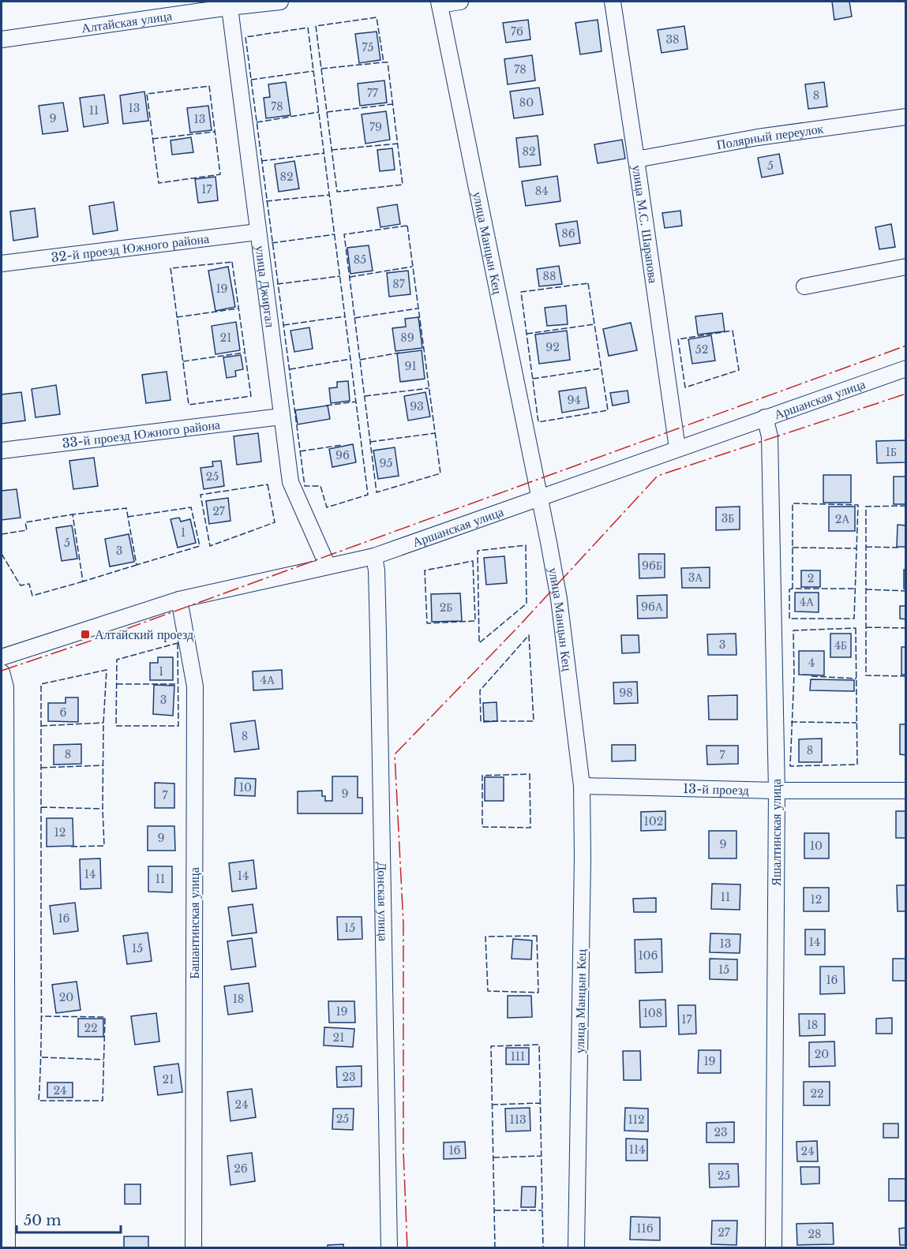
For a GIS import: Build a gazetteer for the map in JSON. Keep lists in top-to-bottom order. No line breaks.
{"streets":{"street":["Алтайская улица","Полярный переулок","улица М.С. Шарапова","улица Манцын Кец","32-й проезд Южного района","улица Джиргал","Аршанская улица","33-й проезд Южного района","13-й проезд","Яшалтинская улица","Донская улица","Башантинская улица"]},"crossings":[["Алтайская улица","улица Джиргал"],["Полярный переулок","улица М.С. Шарапова"],["улица М.С. Шарапова","Аршанская улица"],["улица Манцын Кец","Аршанская улица"],["улица Манцын Кец","13-й проезд"],["32-й проезд Южного района","улица Джиргал"],["улица Джиргал","Аршанская улица"],["улица Джиргал","33-й проезд Южного района"],["Аршанская улица","Яшалтинская улица"],["Аршанская улица","Донская улица"],["Аршанская улица","Башантинская улица"],["13-й проезд","Яшалтинская улица"]],"places":{"transit":["Алтайский проезд"]},"house_numbers":["76","38","75","78","77","8","80","78","13","11","9","13","79","82","5","82","17","84","86","85","88","87","19","21","89","92","52","91","94","93","1Б","96","95","25","27","3Б","2А","1","5","3","96Б","3А","2","4А","96А","2Б","3","4Б","4","1","4А","98","3","6","8","8","8","7","10","9","7","102","12","9","9","10","14","14","11","11","12","16","15","14","13","15","106","15","16","20","18","19","108","17","18","22","21","20","111","19","23","21","24","22","24","25","113","112","23","114","16","24","26","25","116","27","28"],"scale_bar":"50 m"}
